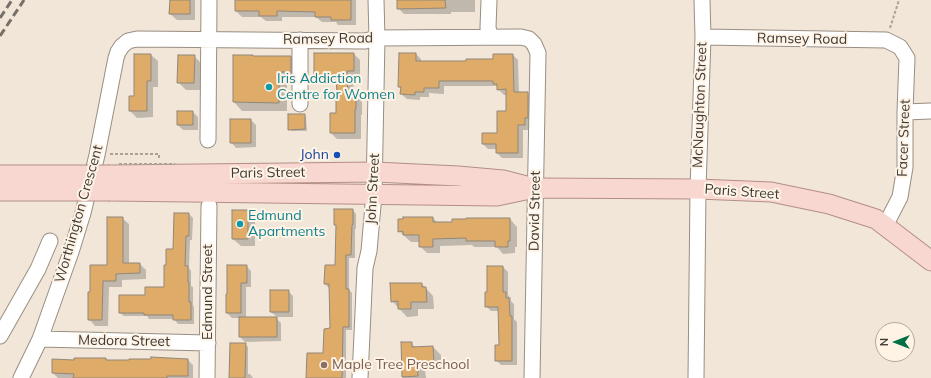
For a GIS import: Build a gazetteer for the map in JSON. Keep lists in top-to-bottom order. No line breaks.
{"streets":{"main road":["Paris Street"],"street":["Ramsey Road","McNaughton Street","Facer Street","John Street","David Street","Worthington Crescent","Edmund Street","Medora Street"]},"crossings":[["Ramsey Road","McNaughton Street"],["Ramsey Road","Facer Street"],["Ramsey Road","John Street"],["Ramsey Road","David Street"],["Ramsey Road","Worthington Crescent"],["McNaughton Street","Paris Street"],["Facer Street","Paris Street"],["Paris Street","John Street"],["Paris Street","David Street"],["Worthington Crescent","Medora Street"],["Edmund Street","Medora Street"]],"places":["Iris Addiction Centre for Women","John","Edmund Apartments","Maple Tree Preschool"],"north":"left"}
